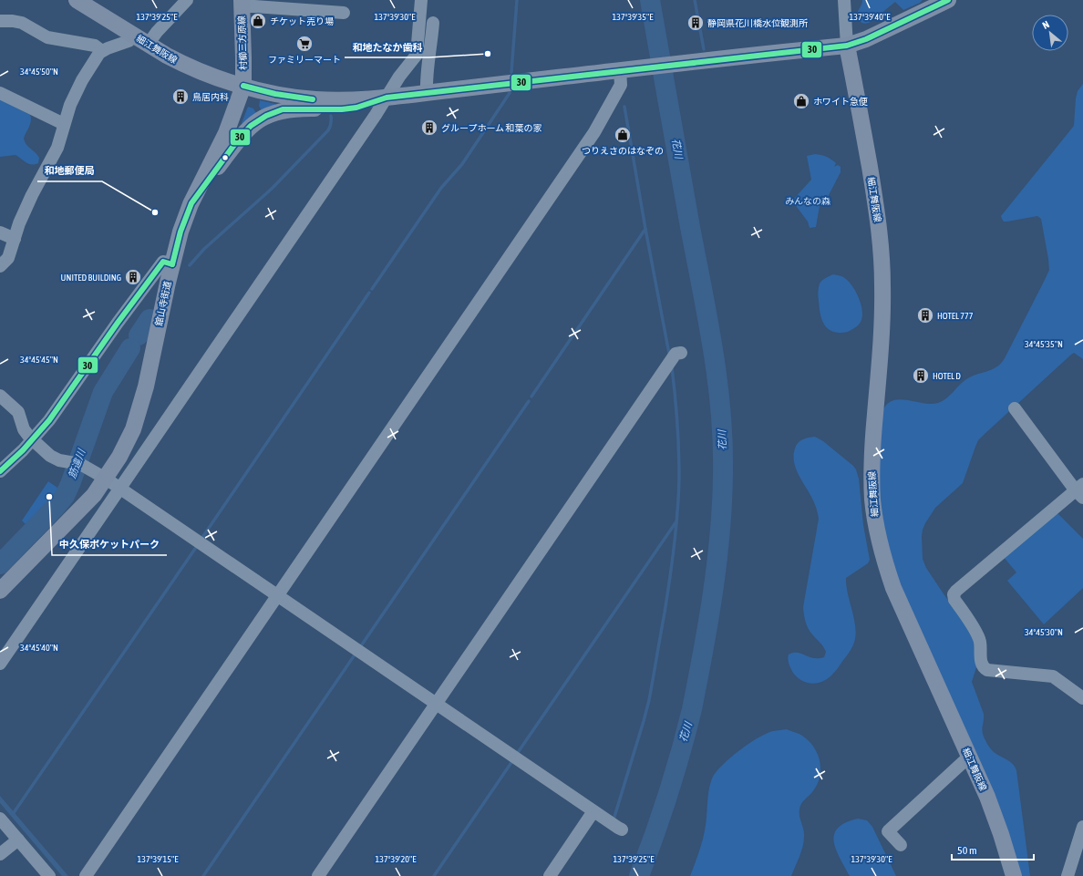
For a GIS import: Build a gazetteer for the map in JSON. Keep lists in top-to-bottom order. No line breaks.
{"streets":{"main road":["村櫛三方原線","細江舞阪線","舘山寺街道"]},"crossings":[["村櫛三方原線","細江舞阪線"],["村櫛三方原線","舘山寺街道"],["細江舞阪線","舘山寺街道"]],"water":["花川","筋違川"],"parks":["みんなの森"],"places":{"shop":["チケット売り場","ホワイト急便","つりえさのはなぞの"],"building":["静岡県花川橋水位観測所","鳥居内科","グループホーム 和葉の家","UNITED BUILDING","HOTEL 777","HOTEL D"],"supermarket":["ファミリーマート"],"other":["和地たなか歯科","和地郵便局","中久保ポケットパーク"]},"lines":["transit line 30"],"scale_bar":"50 m","north":"top left","coordinates":["137°39'25\"E","137°39'30\"E","137°39'35\"E","137°39'40\"E","34°45'50\"N","34°45'35\"N","34°45'45\"N","34°45'30\"N","34°45'40\"N","137°39'15\"E","137°39'20\"E"]}
